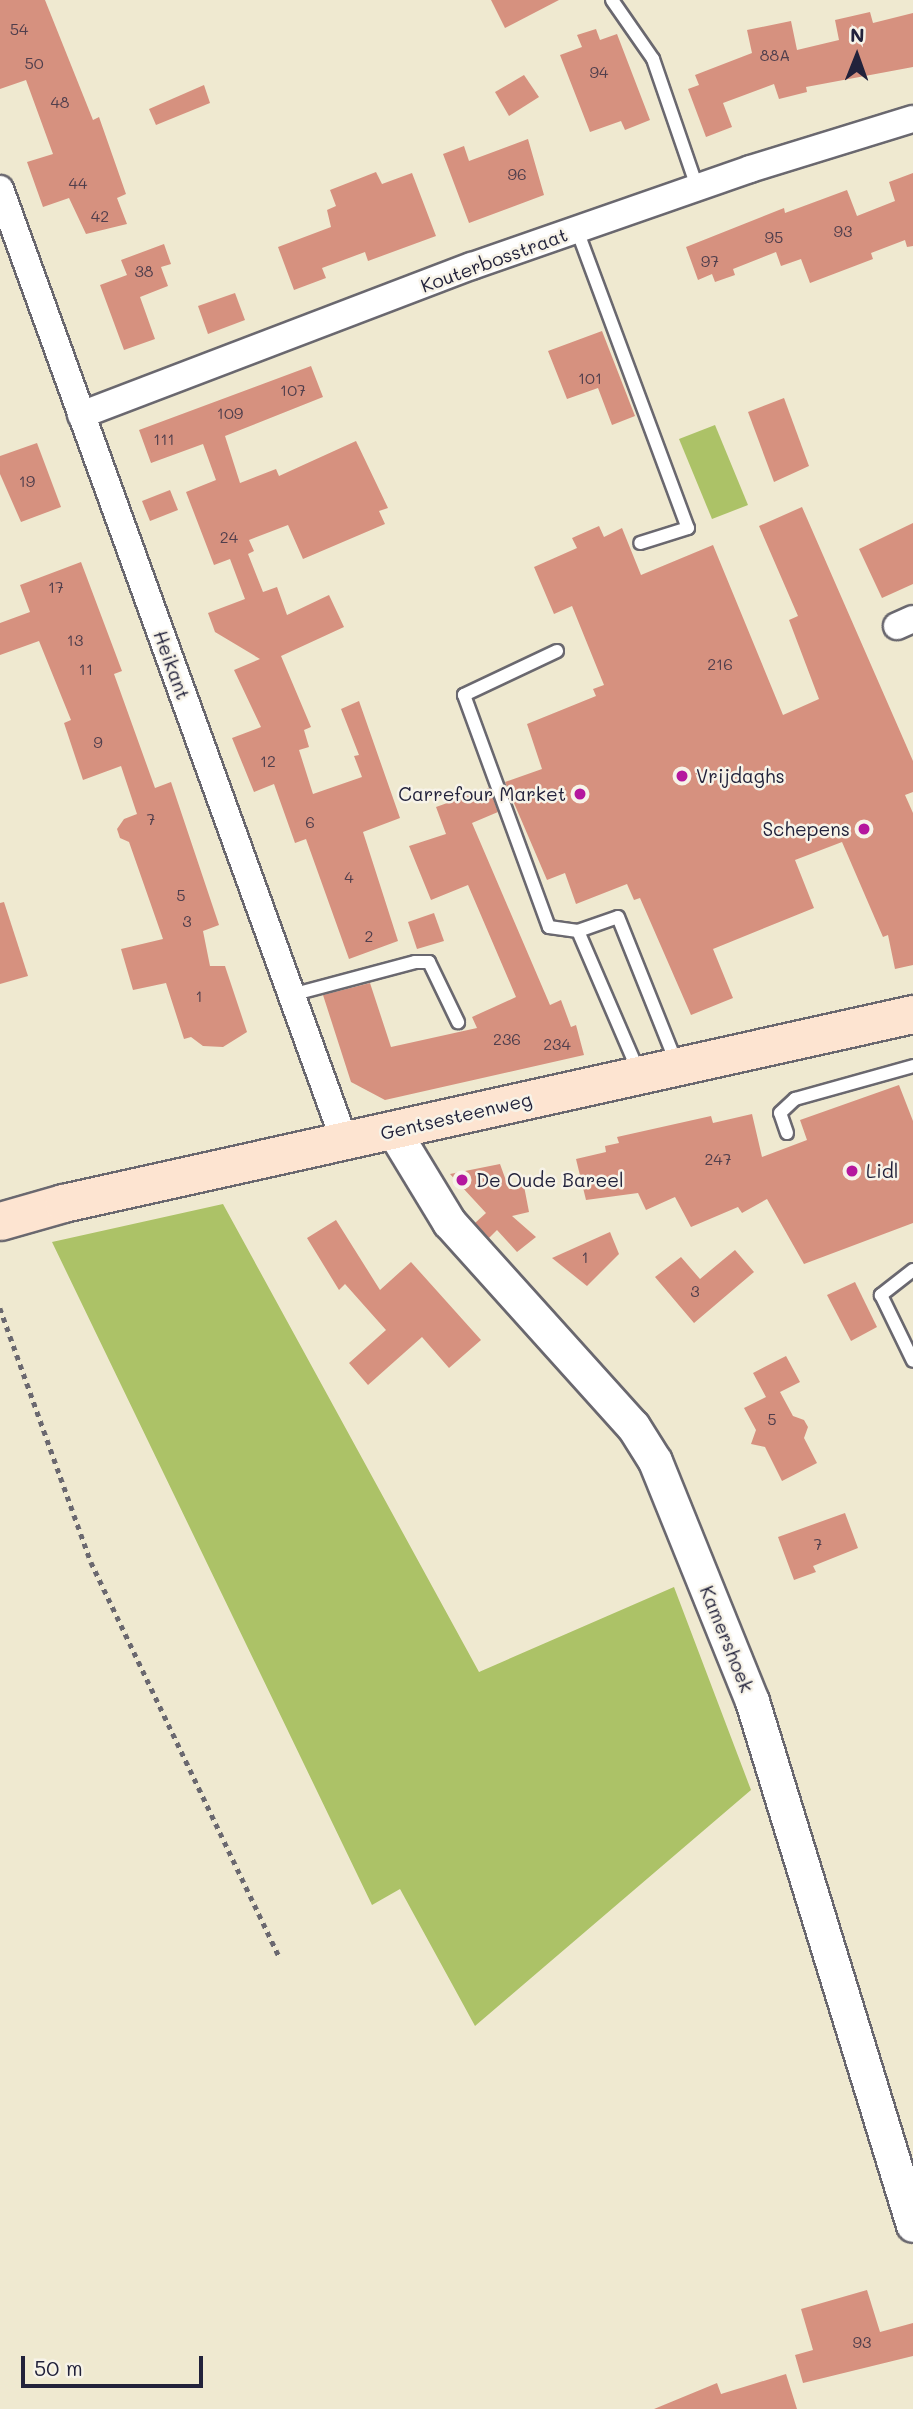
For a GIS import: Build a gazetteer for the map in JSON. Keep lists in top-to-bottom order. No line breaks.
{"streets":{"main road":["Gentsesteenweg"],"street":["Kouterbosstraat","Heikant","Kamershoek"]},"crossings":[["Kouterbosstraat","Heikant"],["Heikant","Gentsesteenweg"],["Gentsesteenweg","Kamershoek"]],"places":["Vrijdaghs","Carrefour Market","Schepens","Lidl","De Oude Bareel"],"house_numbers":["54","88A","50","94","48","96","44","42","93","95","97","38","101","107","109","111","19","24","17","13","216","11","9","12","7","6","4","5","3","2","1","236","234","247","1","3","5","7","93"],"scale_bar":"50 m","north":"top"}
